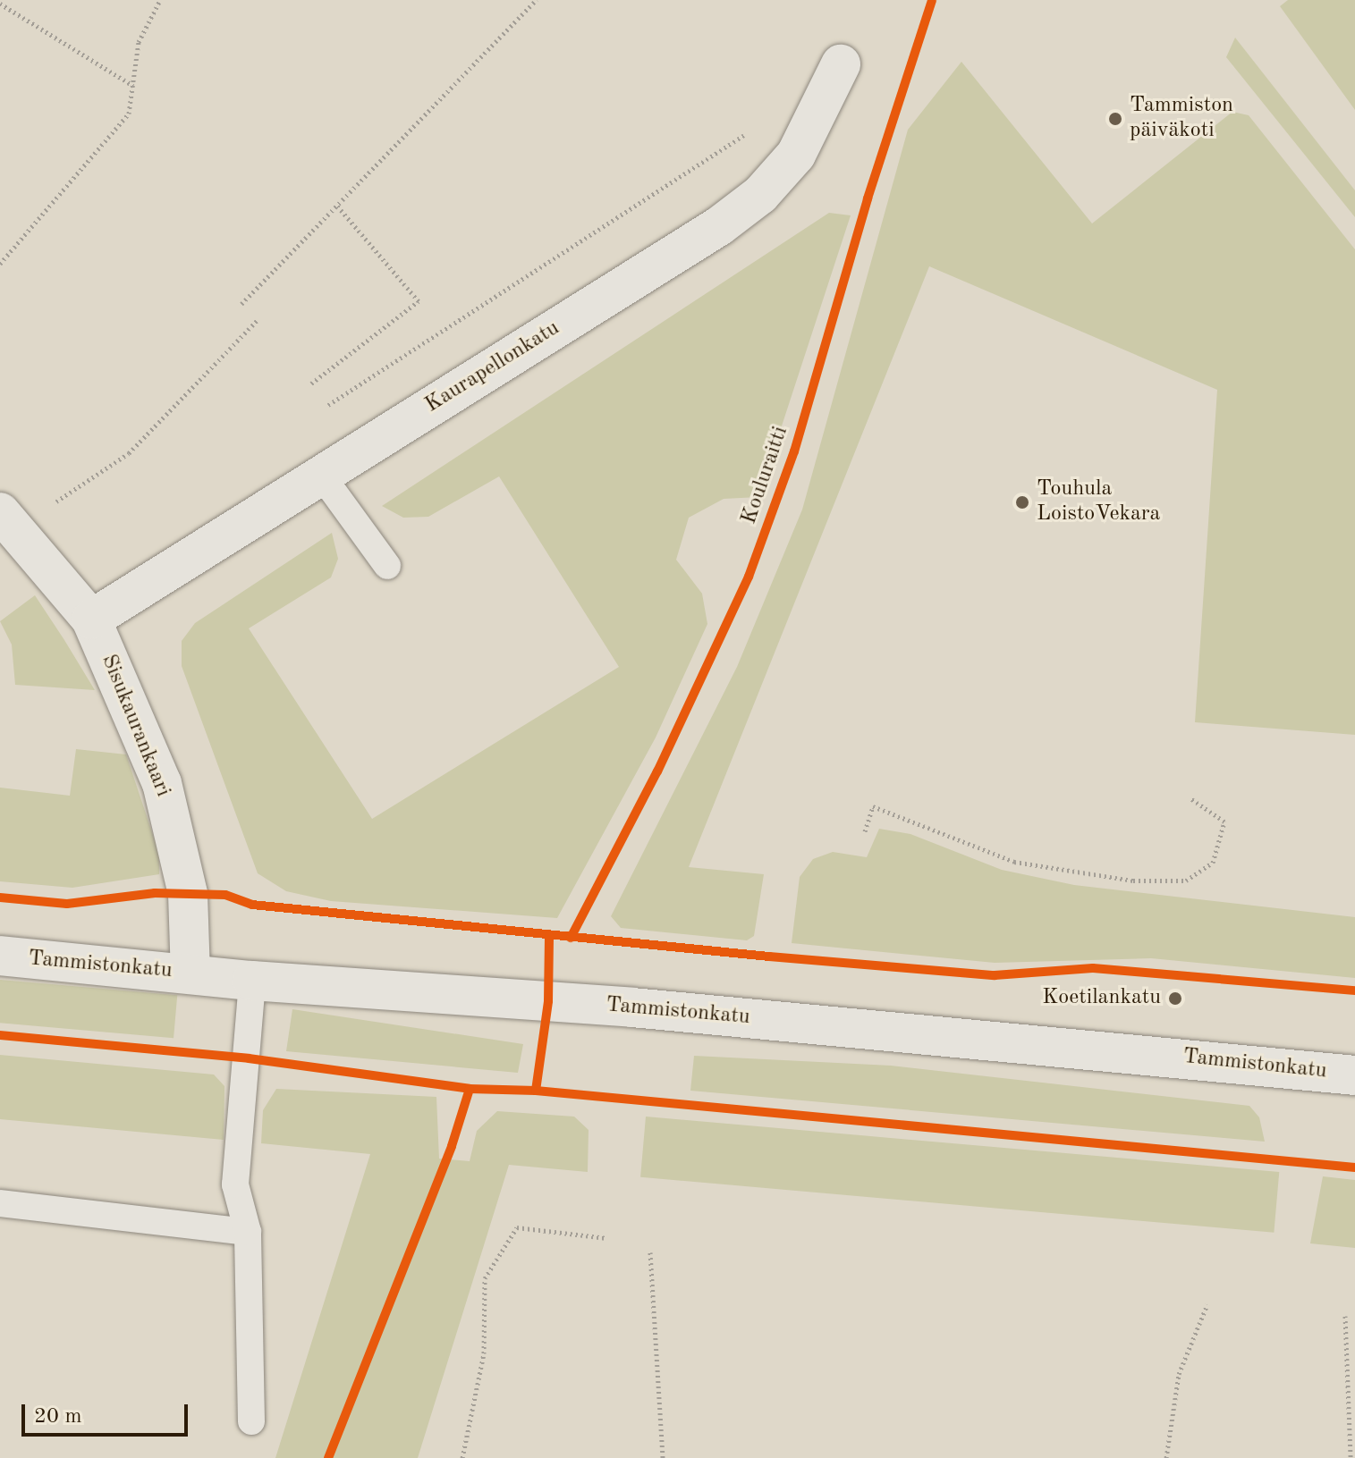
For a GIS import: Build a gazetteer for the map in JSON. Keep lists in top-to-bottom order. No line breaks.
{"streets":{"street":["Kaurapellonkatu","Sisukaurankaari","Tammistonkatu"],"cycle path":["Kouluraitti"]},"crossings":[["Kaurapellonkatu","Sisukaurankaari"],["Sisukaurankaari","Tammistonkatu"]],"places":["Tammiston päiväkoti","Touhula LoistoVekara","Koetilankatu"],"scale_bar":"20 m"}
